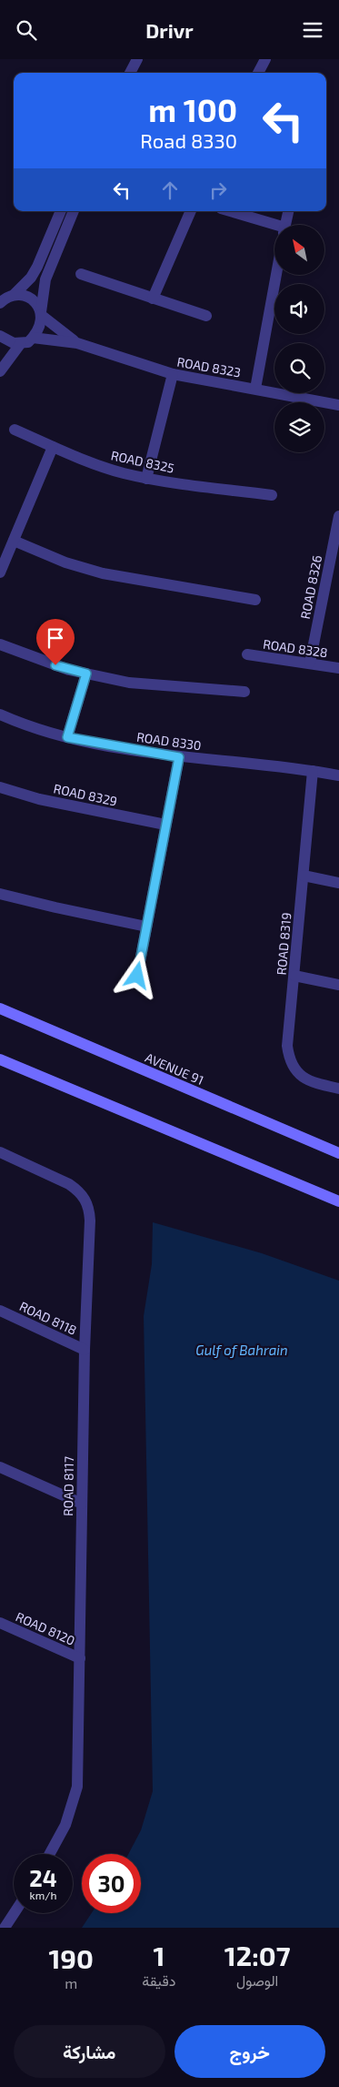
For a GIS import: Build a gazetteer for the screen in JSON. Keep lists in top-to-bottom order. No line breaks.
{"streets":{"street":["ROAD 8323","ROAD 8325","ROAD 8326","ROAD 8328","ROAD 8330","ROAD 8329","ROAD 8319","AVENUE 91","ROAD 8118","ROAD 8117","ROAD 8120"]},"crossings":[["ROAD 8326","ROAD 8328"],["ROAD 8330","ROAD 8319"],["ROAD 8118","ROAD 8117"],["ROAD 8117","ROAD 8120"]],"water":["Gulf of Bahrain"],"north":"top left","page":{"header":"Drivr","turn":["100 m","Road 8330"],"speed":"24 km/h","limit":"30","eta":["12:07","الوصول","1","دقيقة","190","m"],"buttons":["خروج","مشاركة"]}}
